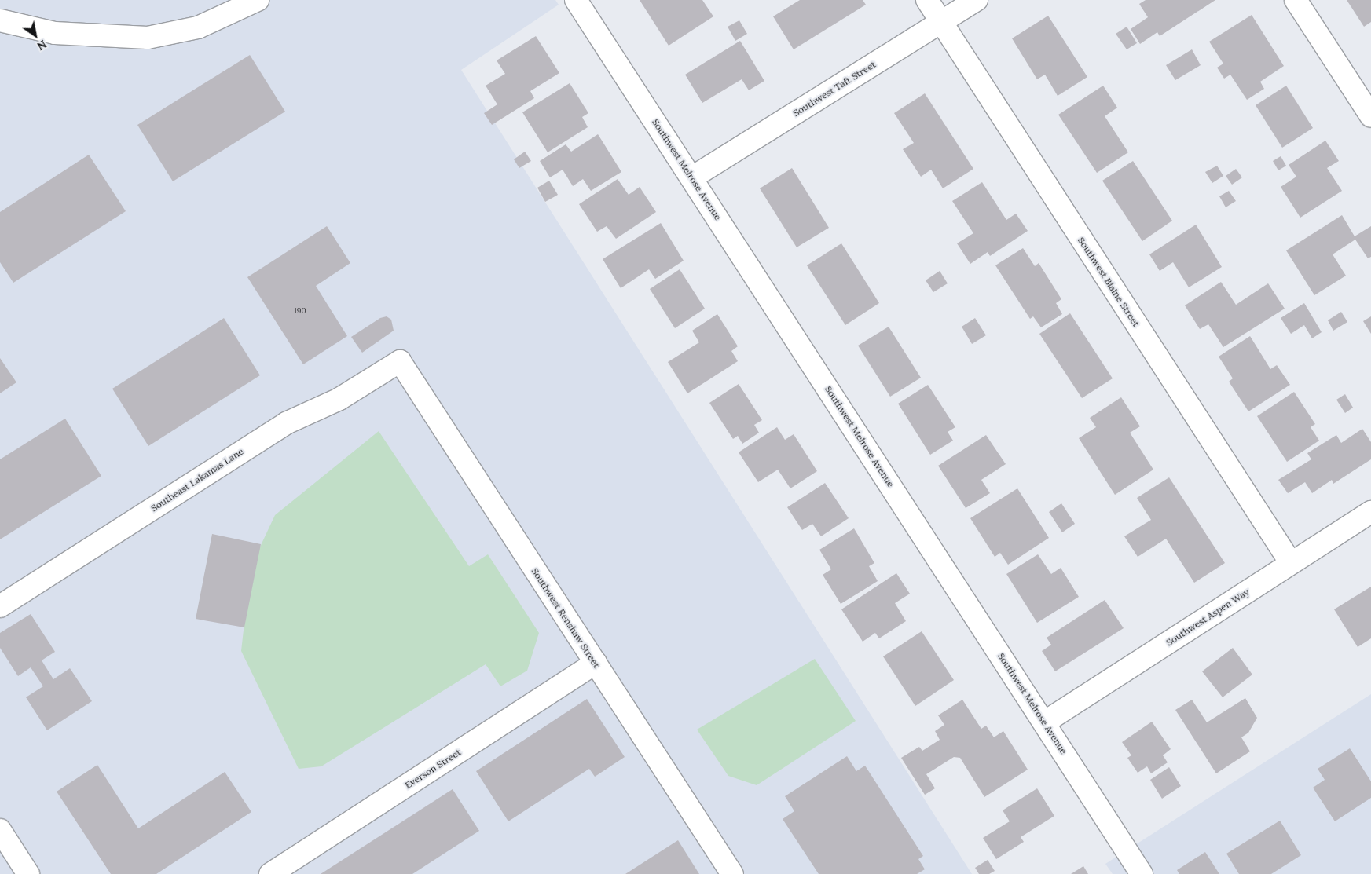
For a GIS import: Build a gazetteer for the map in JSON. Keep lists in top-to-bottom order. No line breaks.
{"streets":{"street":["Southwest Taft Street","Southwest Melrose Avenue","Southwest Blaine Street","Southeast Lakamas Lane","Southwest Aspen Way","Southwest Renshaw Street","Everson Street"]},"crossings":[["Southwest Taft Street","Southwest Melrose Avenue"],["Southwest Taft Street","Southwest Blaine Street"],["Southwest Melrose Avenue","Southwest Aspen Way"],["Southwest Blaine Street","Southwest Aspen Way"],["Southeast Lakamas Lane","Southwest Renshaw Street"],["Southwest Renshaw Street","Everson Street"]],"house_numbers":["190"],"north":"bottom right"}
